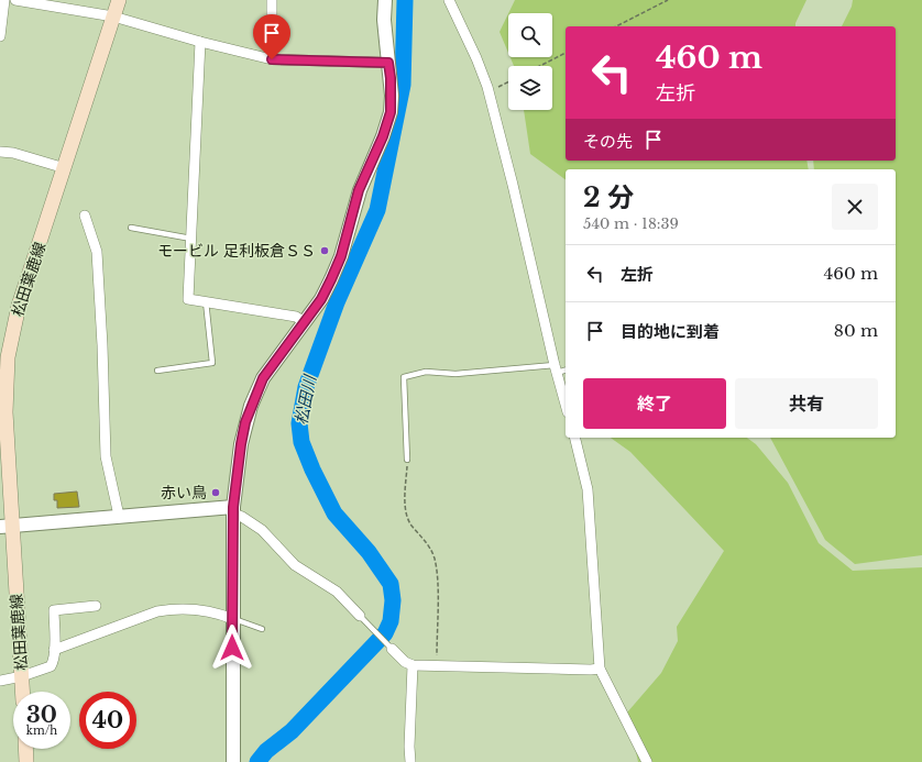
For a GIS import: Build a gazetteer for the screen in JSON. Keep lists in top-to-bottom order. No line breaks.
{"streets":{"main road":["松田葉鹿線"]},"water":["松田川"],"places":["モービル 足利板倉ＳＳ","赤い鳥"],"page":{"turn":["460 m","左折"],"then":"その先","heading":["2 分","540 m · 18:39"],"list":[{"name":"左折","value":"460 m"},{"name":"目的地に到着","value":"80 m"}],"buttons":["終了","共有"],"speed":"30 km/h","limit":"40"}}
